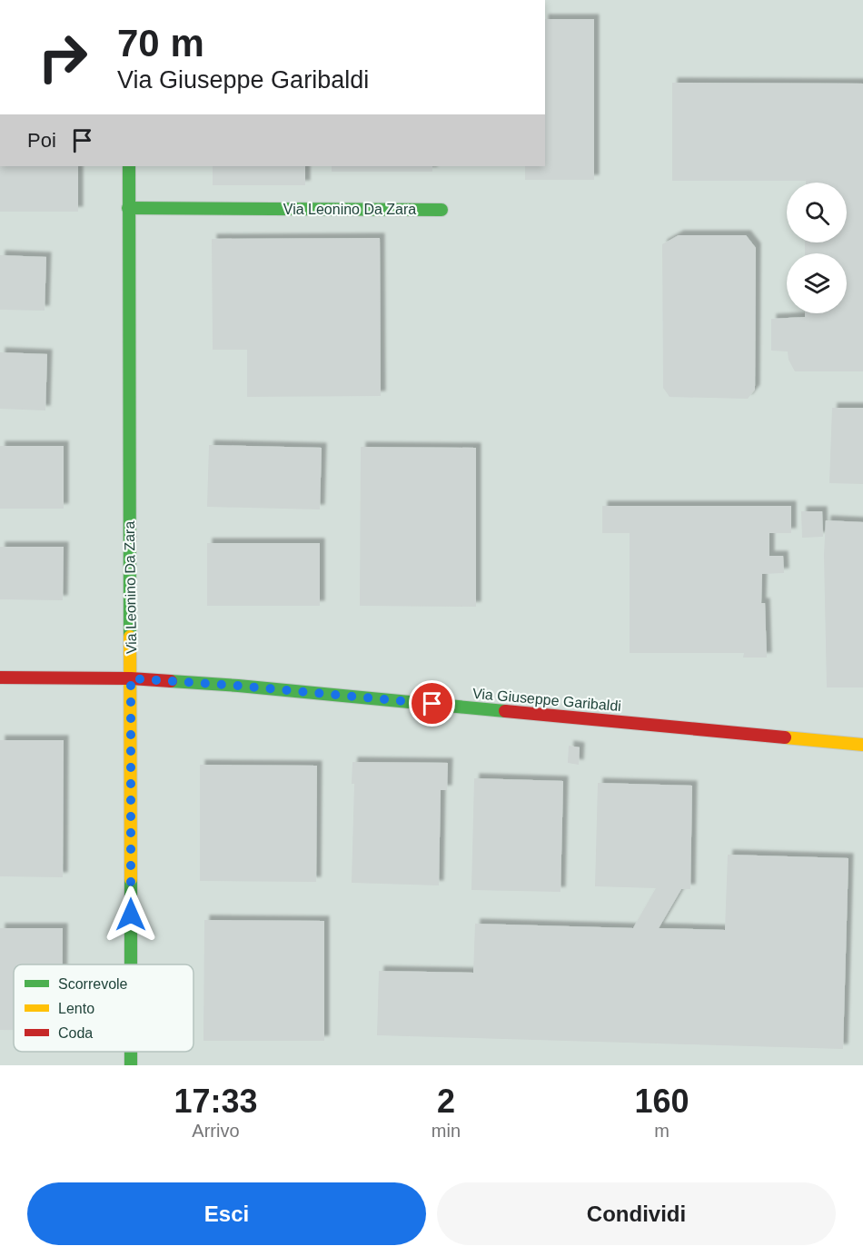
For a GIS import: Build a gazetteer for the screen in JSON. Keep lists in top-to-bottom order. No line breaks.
{"streets":{"street":["Via Leonino Da Zara","Via Giuseppe Garibaldi"]},"crossings":[["Via Leonino Da Zara","Via Giuseppe Garibaldi"]],"legend":["Scorrevole","Lento","Coda"],"page":{"turn":["70 m","Via Giuseppe Garibaldi"],"then":"Poi","eta":["17:33","Arrivo","2","min","160","m"],"buttons":["Esci","Condividi"]}}
